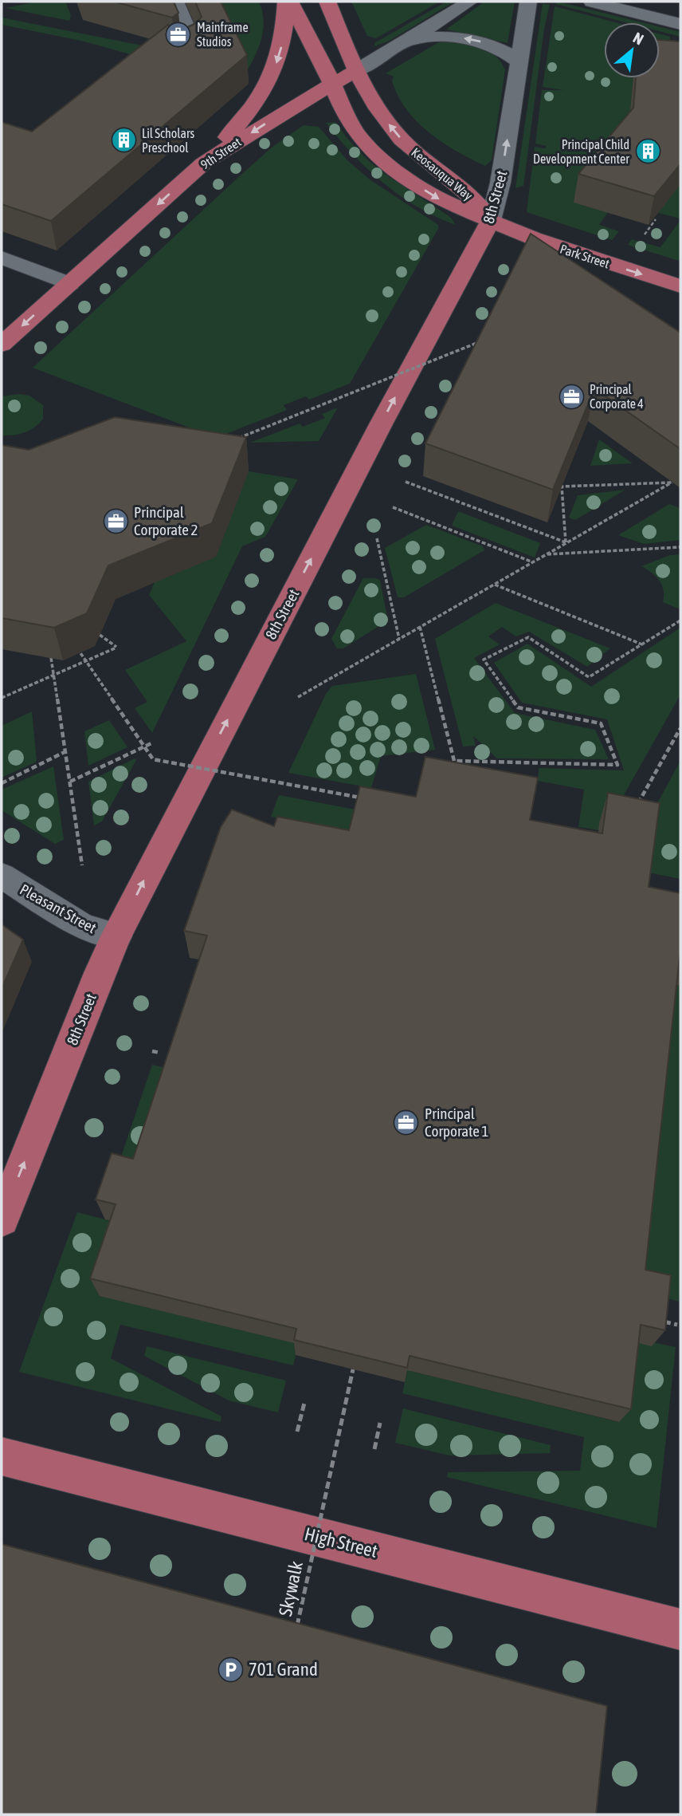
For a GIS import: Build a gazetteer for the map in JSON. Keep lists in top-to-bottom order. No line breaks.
{"streets":{"main road":["9th Street","Keosauqua Way","8th Street","Park Street","High Street"],"street":["Pleasant Street"],"path":["Skywalk"]},"crossings":[["9th Street","Keosauqua Way"],["Keosauqua Way","8th Street"],["Keosauqua Way","Park Street"],["8th Street","Park Street"],["8th Street","Pleasant Street"]],"one_way":["9th Street","8th Street","Park Street"],"places":{"office":["Mainframe Studios","Principal Corporate 4","Principal Corporate 2","Principal Corporate 1"],"building":["Lil Scholars Preschool","Principal Child Development Center"],"parking":["701 Grand"]},"north":"top right"}
